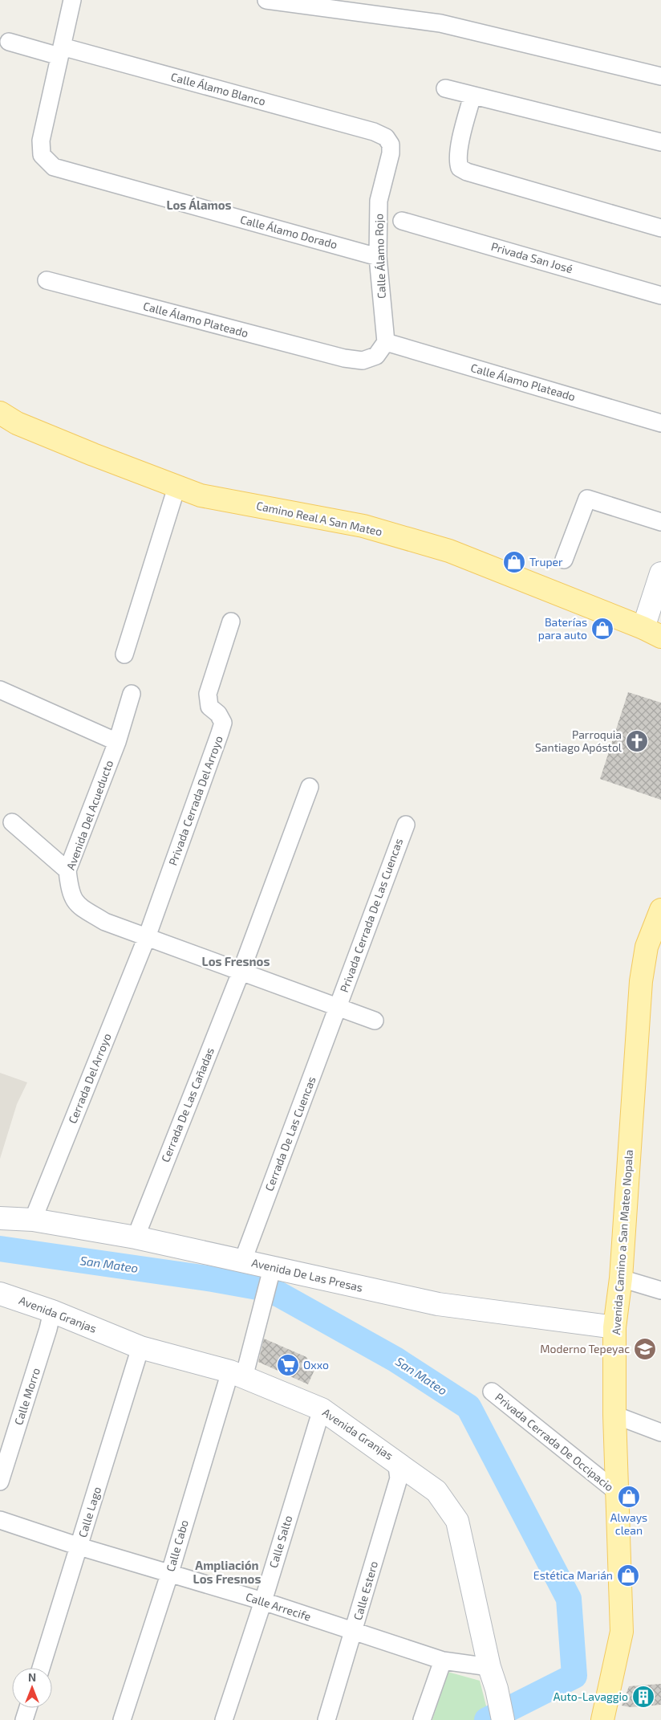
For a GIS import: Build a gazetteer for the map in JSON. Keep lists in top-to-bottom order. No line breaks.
{"streets":{"main road":["Camino Real A San Mateo","Avenida Camino a San Mateo Nopala"],"street":["Calle Álamo Blanco","Calle Álamo Dorado","Calle Álamo Rojo","Privada San José","Calle Álamo Plateado","Privada Cerrada Del Arroyo","Avenida Del Acueducto","Privada Cerrada De Las Cuencas","Cerrada Del Arroyo","Cerrada De Las Cañadas","Cerrada De Las Cuencas","Avenida De Las Presas","Avenida Granjas","Calle Morro","Privada Cerrada De Occipacio","Calle Lago","Calle Salto","Calle Cabo","Calle Estero","Calle Arrecife"]},"crossings":[["Calle Álamo Blanco","Calle Álamo Dorado"],["Calle Álamo Blanco","Calle Álamo Rojo"],["Calle Álamo Dorado","Calle Álamo Rojo"],["Calle Álamo Rojo","Calle Álamo Plateado"],["Privada Cerrada Del Arroyo","Avenida Del Acueducto"],["Privada Cerrada Del Arroyo","Cerrada Del Arroyo"],["Avenida Del Acueducto","Privada Cerrada De Las Cuencas"],["Avenida Del Acueducto","Cerrada Del Arroyo"],["Avenida Del Acueducto","Cerrada De Las Cañadas"],["Avenida Del Acueducto","Cerrada De Las Cuencas"],["Privada Cerrada De Las Cuencas","Cerrada De Las Cuencas"],["Cerrada Del Arroyo","Avenida De Las Presas"],["Cerrada De Las Cañadas","Avenida De Las Presas"],["Cerrada De Las Cuencas","Avenida De Las Presas"],["Avenida Camino a San Mateo Nopala","Avenida De Las Presas"],["Avenida Camino a San Mateo Nopala","Privada Cerrada De Occipacio"],["Avenida De Las Presas","Calle Cabo"],["Avenida Granjas","Calle Morro"],["Avenida Granjas","Calle Lago"],["Avenida Granjas","Calle Salto"],["Avenida Granjas","Calle Cabo"],["Avenida Granjas","Calle Estero"],["Avenida Granjas","Calle Arrecife"],["Calle Lago","Calle Arrecife"],["Calle Salto","Calle Arrecife"],["Calle Cabo","Calle Arrecife"],["Calle Estero","Calle Arrecife"]],"districts":["Los Álamos","Los Fresnos","Ampliación Los Fresnos"],"water":["San Mateo"],"places":{"shop":["Truper","Baterías para auto","Always clean","Estética Marián"],"church":["Parroquia Santiago Apóstol"],"school or university":["Moderno Tepeyac"],"supermarket":["Oxxo"],"building":["Auto-Lavaggio"]},"north":"top"}
